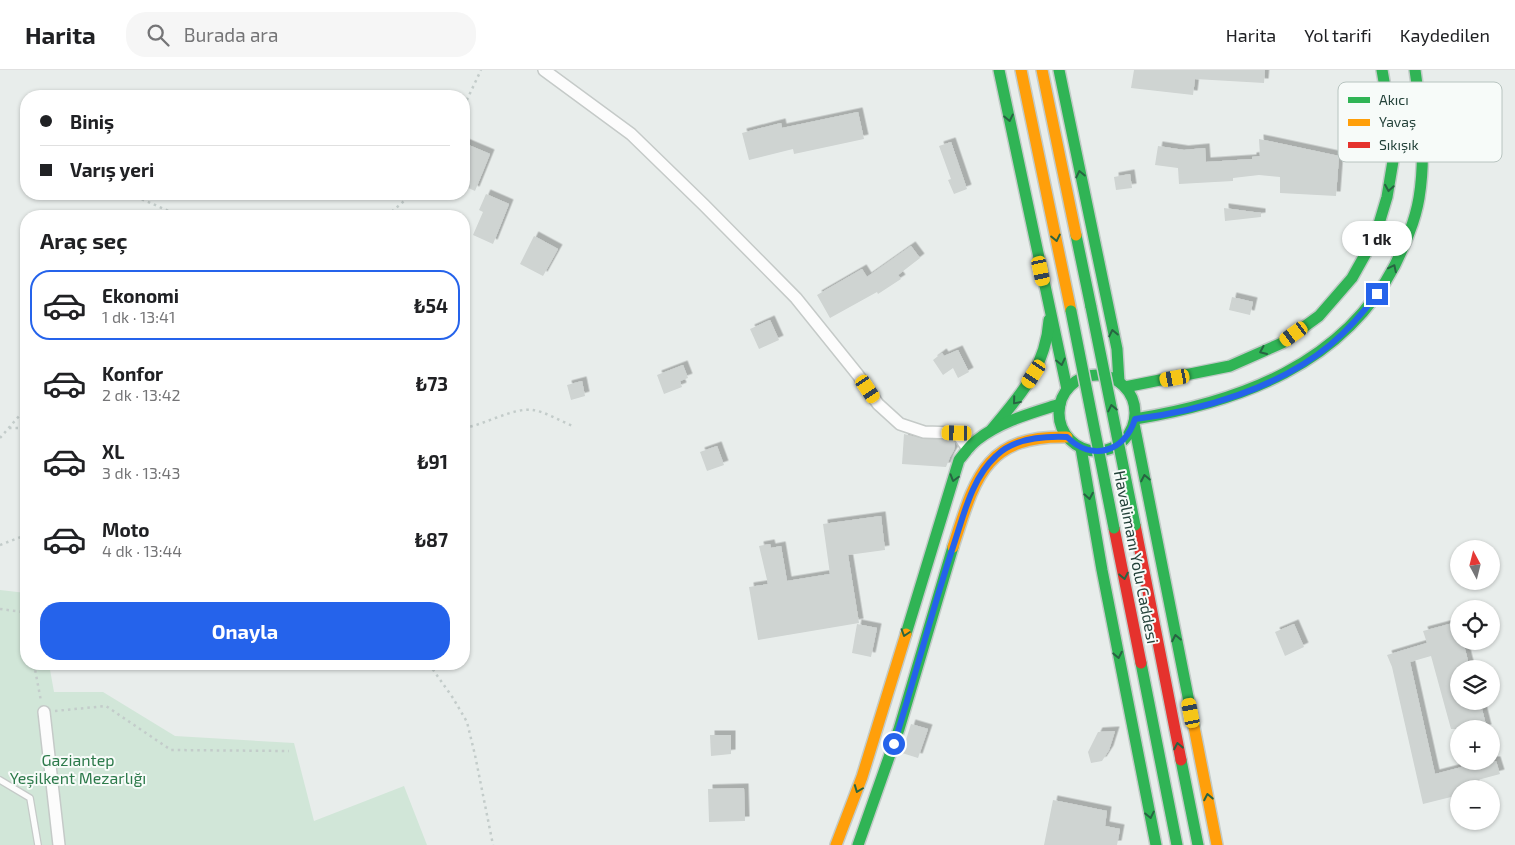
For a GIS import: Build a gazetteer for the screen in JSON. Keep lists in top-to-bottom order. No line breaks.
{"streets":{"main road":["Havalimanı Yolu Caddesi"]},"parks":["Gaziantep Yeşilkent Mezarlığı"],"legend":["Akıcı","Yavaş","Sıkışık"],"north":"top","page":{"header":"Harita","search":"Burada ara","nav":["Harita","Yol tarifi","Kaydedilen"],"banner":["Biniş","Varış yeri"],"heading":"Araç seç","bubble":"1 dk","list":[{"name":"Ekonomi","note":"1 dk · 13:41","value":"₺54"},{"name":"Konfor","note":"2 dk · 13:42","value":"₺73"},{"name":"XL","note":"3 dk · 13:43","value":"₺91"},{"name":"Moto","note":"4 dk · 13:44","value":"₺87"}],"map_buttons":["+","−"],"buttons":"Onayla"}}
